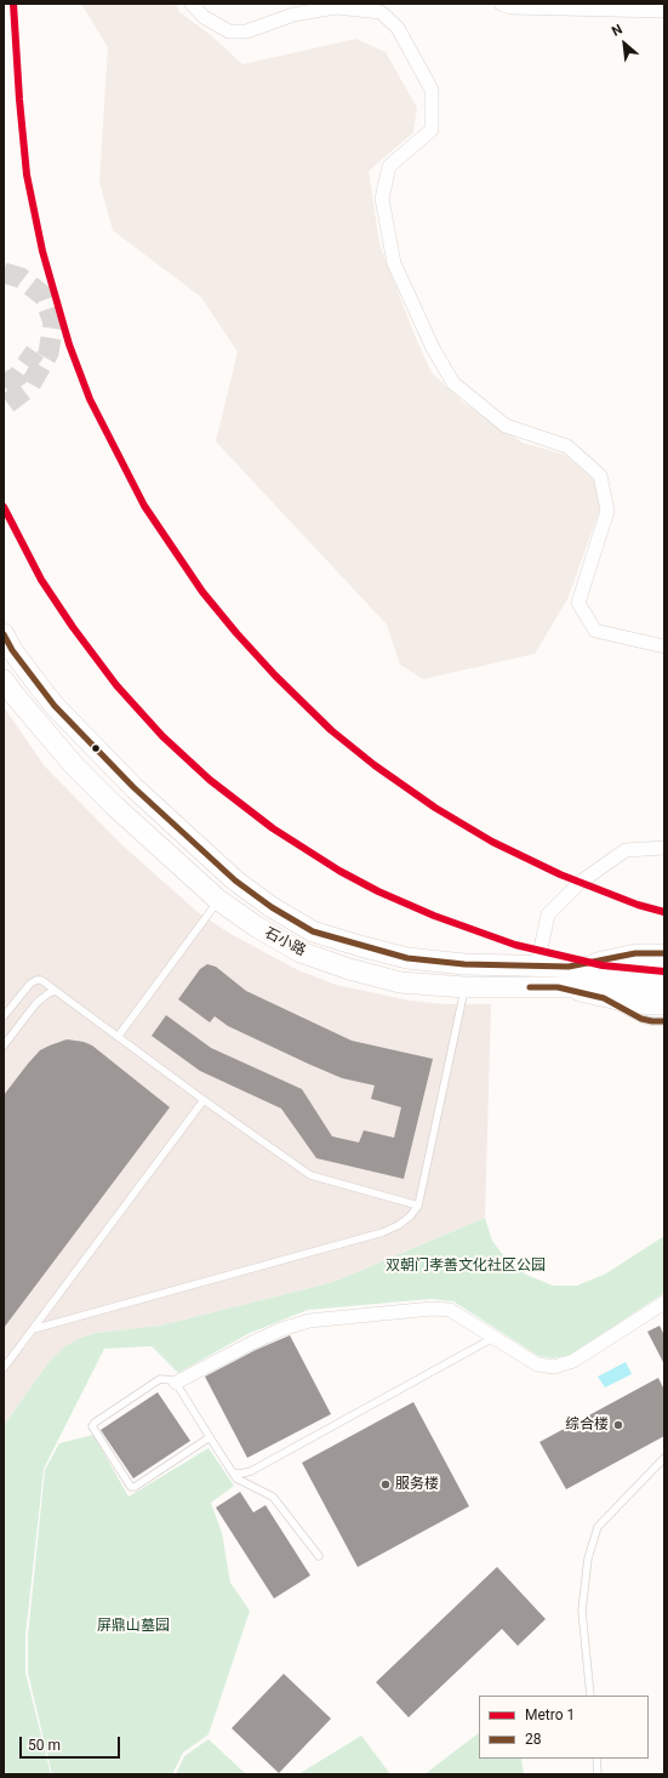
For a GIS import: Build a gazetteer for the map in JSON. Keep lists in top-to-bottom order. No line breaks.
{"streets":{"main road":["石小路"]},"parks":["双朝门孝善文化社区公园","屏鼎山墓园"],"places":["综合楼","服务楼"],"lines":["metro line 1","transit line 28"],"legend":["Metro 1","28"],"scale_bar":"50 m","north":"top left"}
